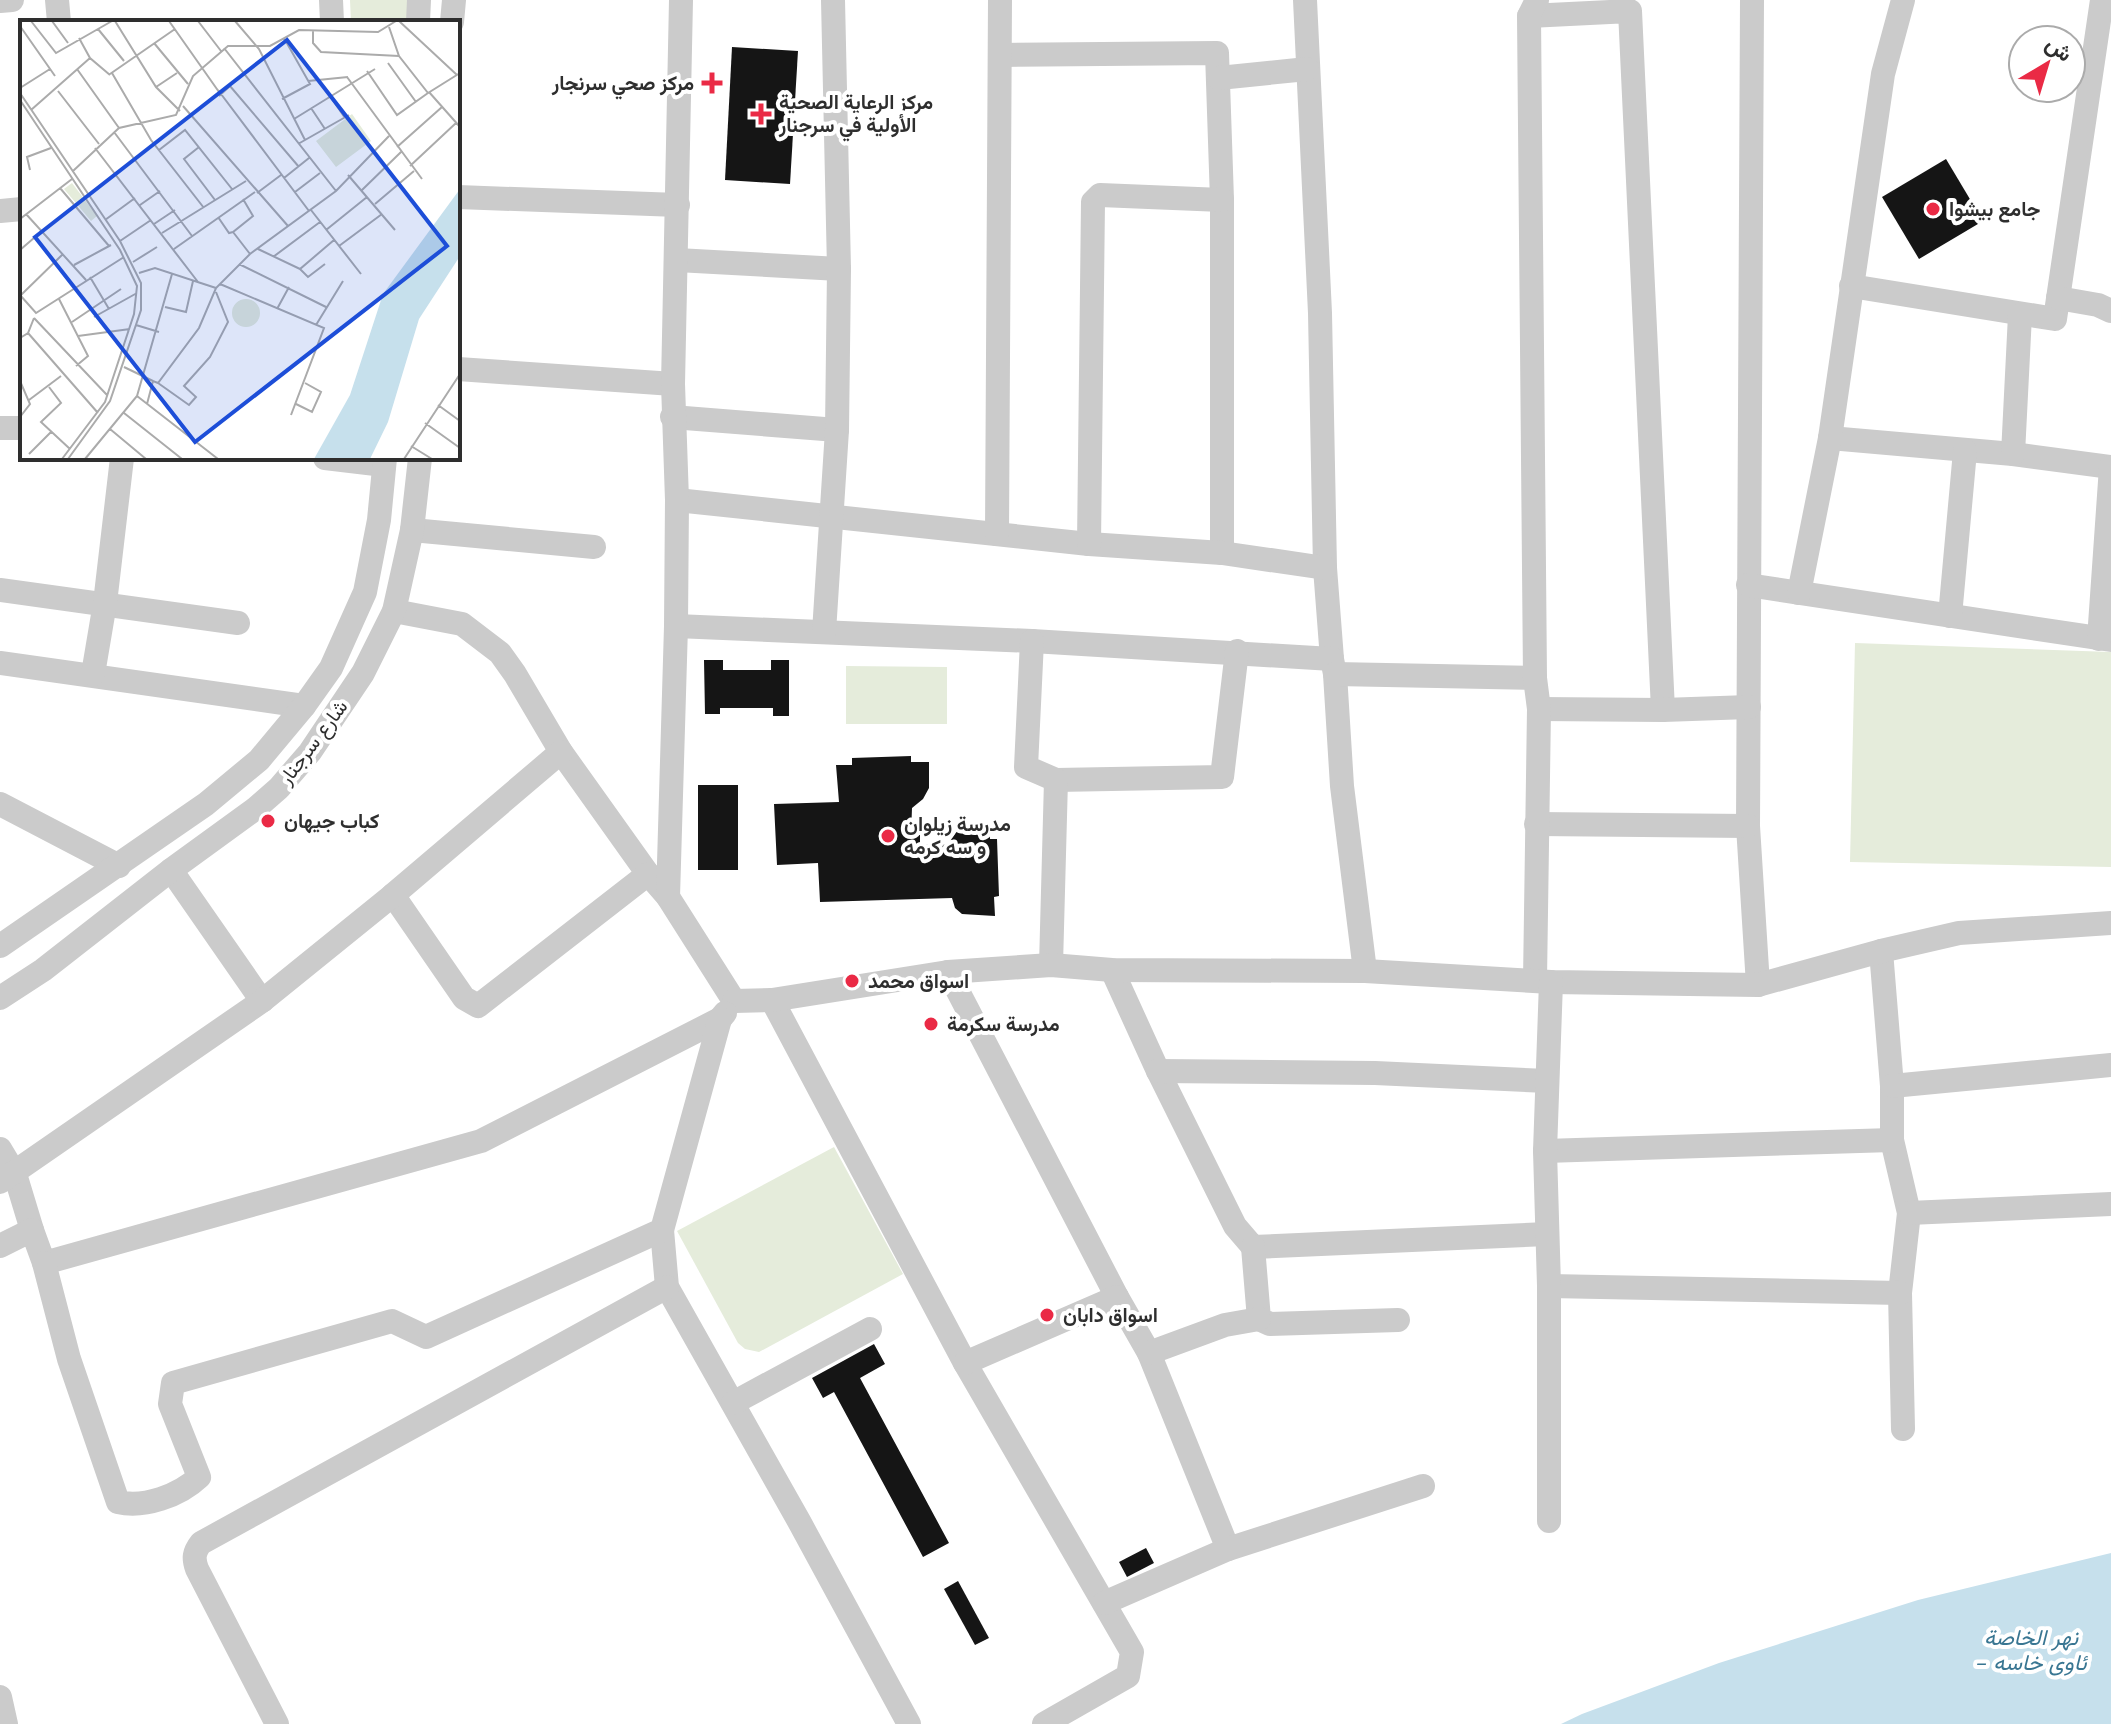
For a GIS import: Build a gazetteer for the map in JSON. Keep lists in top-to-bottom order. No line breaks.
{"streets":{"street":["شارع سرجنار"]},"water":["نهر الخاصة - ئاوی خاسە"],"places":{"health":["مركز صحي سرنجار","مركز الرعاية الصحية الأولية في سرجنار"],"other":["جامع بيشوا","كباب جيهان","مدرسة زيلوان و سه كرمه","اسواق محمد","مدرسة سكرمة","اسواق دابان"]},"north":"top right"}
